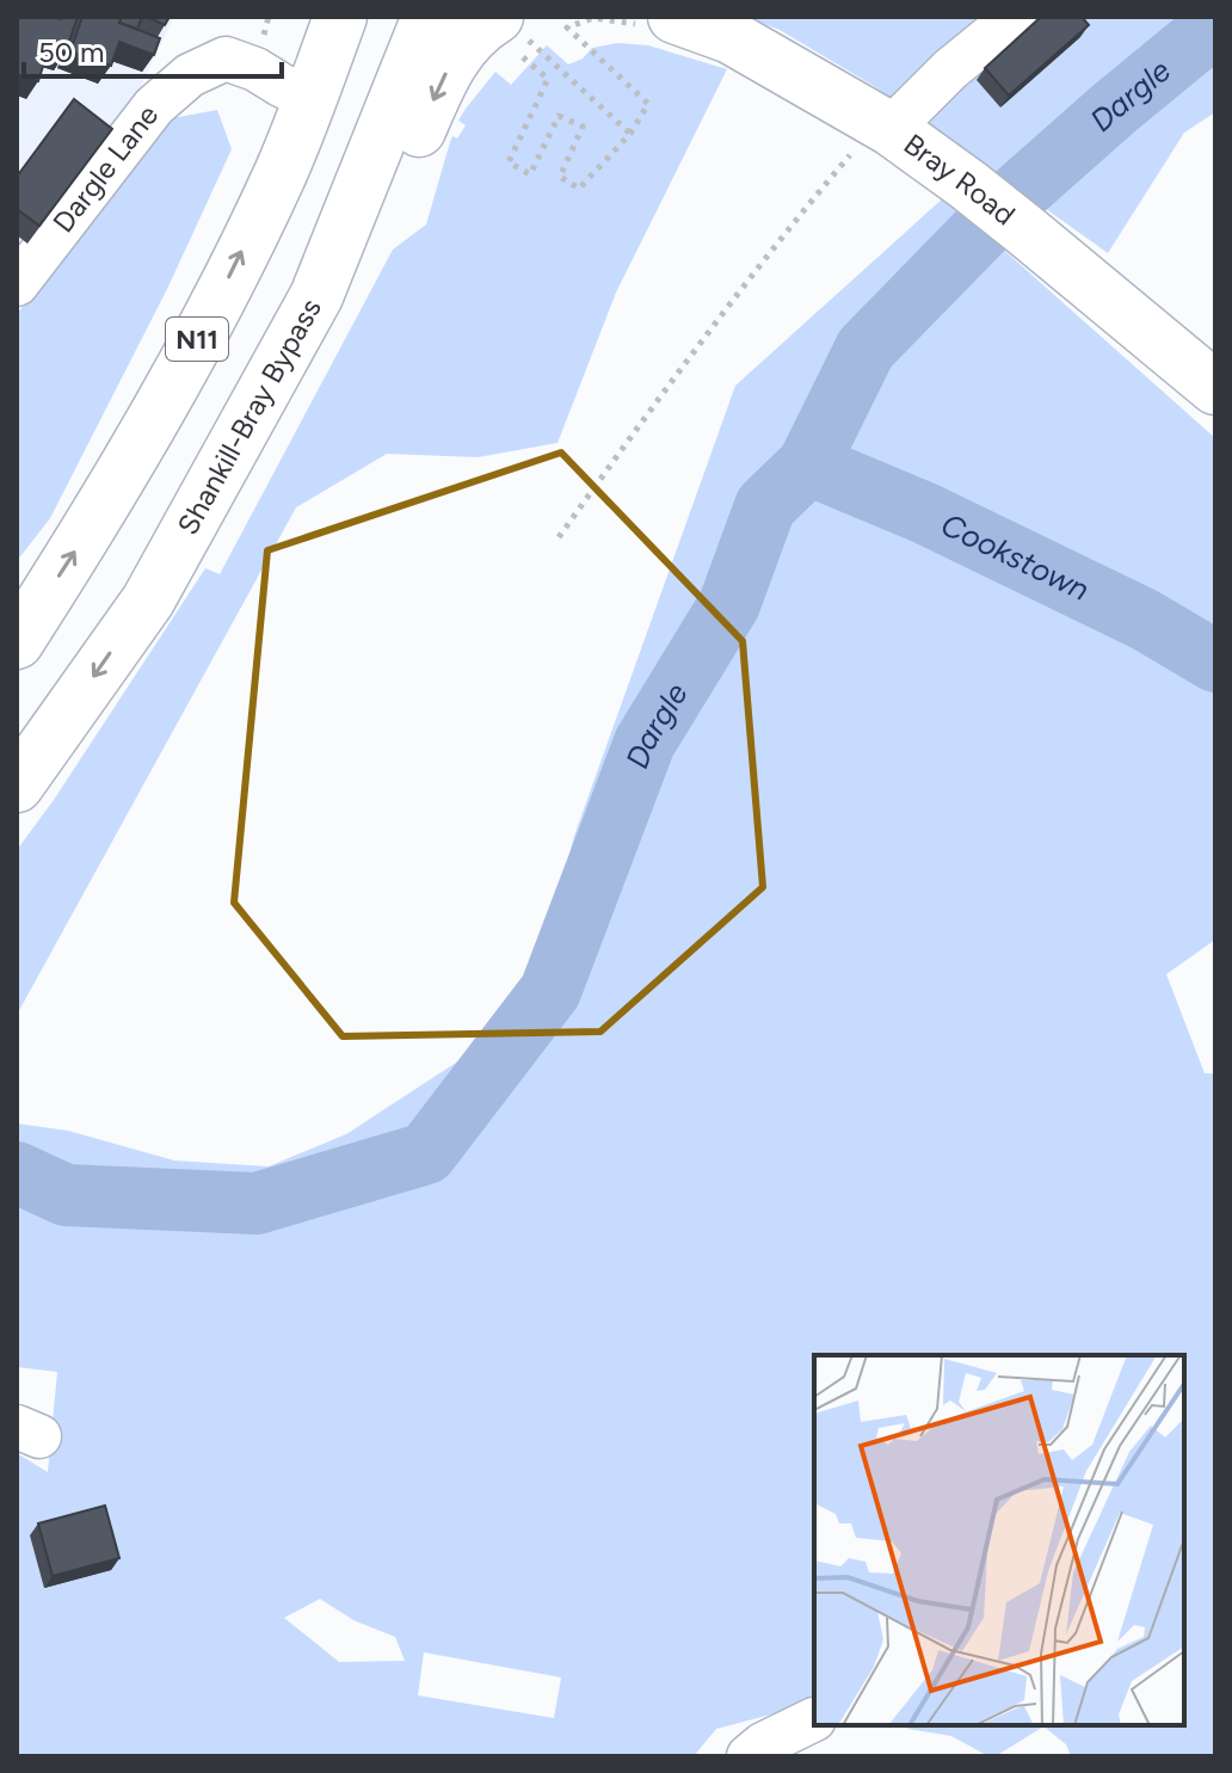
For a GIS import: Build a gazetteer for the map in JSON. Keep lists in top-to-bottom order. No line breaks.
{"streets":{"main road":["Bray Road","N11","Shankill-Bray Bypass"],"street":["Dargle Lane"]},"crossings":[["Dargle Lane","N11"]],"water":["Dargle","Cookstown"],"scale_bar":"50 m"}
